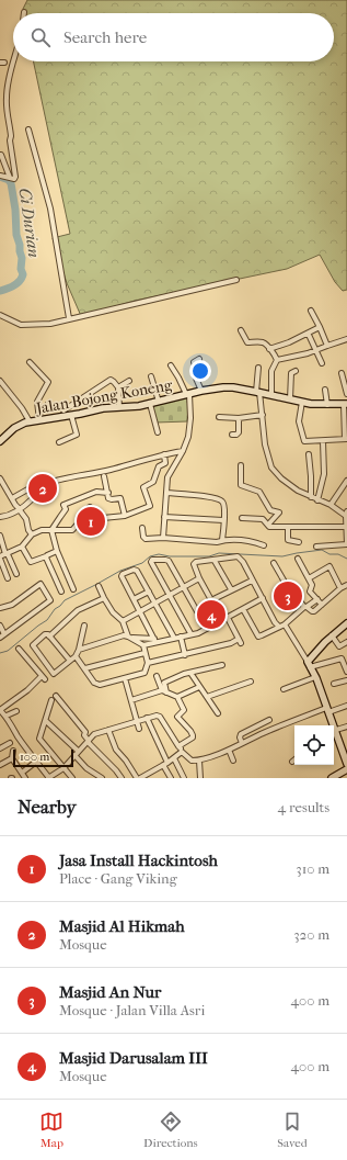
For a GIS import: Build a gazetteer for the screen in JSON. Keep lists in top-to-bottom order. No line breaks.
{"streets":{"street":["Jalan Bojong Koneng"]},"water":["Ci Durian"],"scale_bar":"100 m","page":{"search":"Search here","pins":["2","1","3","4"],"scale":"100 m","heading":["Nearby","4 results"],"list":[{"mark":"1","name":"Jasa Install Hackintosh","note":"Place · Gang Viking","value":"310 m"},{"mark":"2","name":"Masjid Al Hikmah","note":"Mosque","value":"320 m"},{"mark":"3","name":"Masjid An Nur","note":"Mosque · Jalan Villa Asri","value":"400 m"},{"mark":"4","name":"Masjid Darusalam III","note":"Mosque","value":"400 m"}],"nav":["Map","Directions","Saved"]}}
